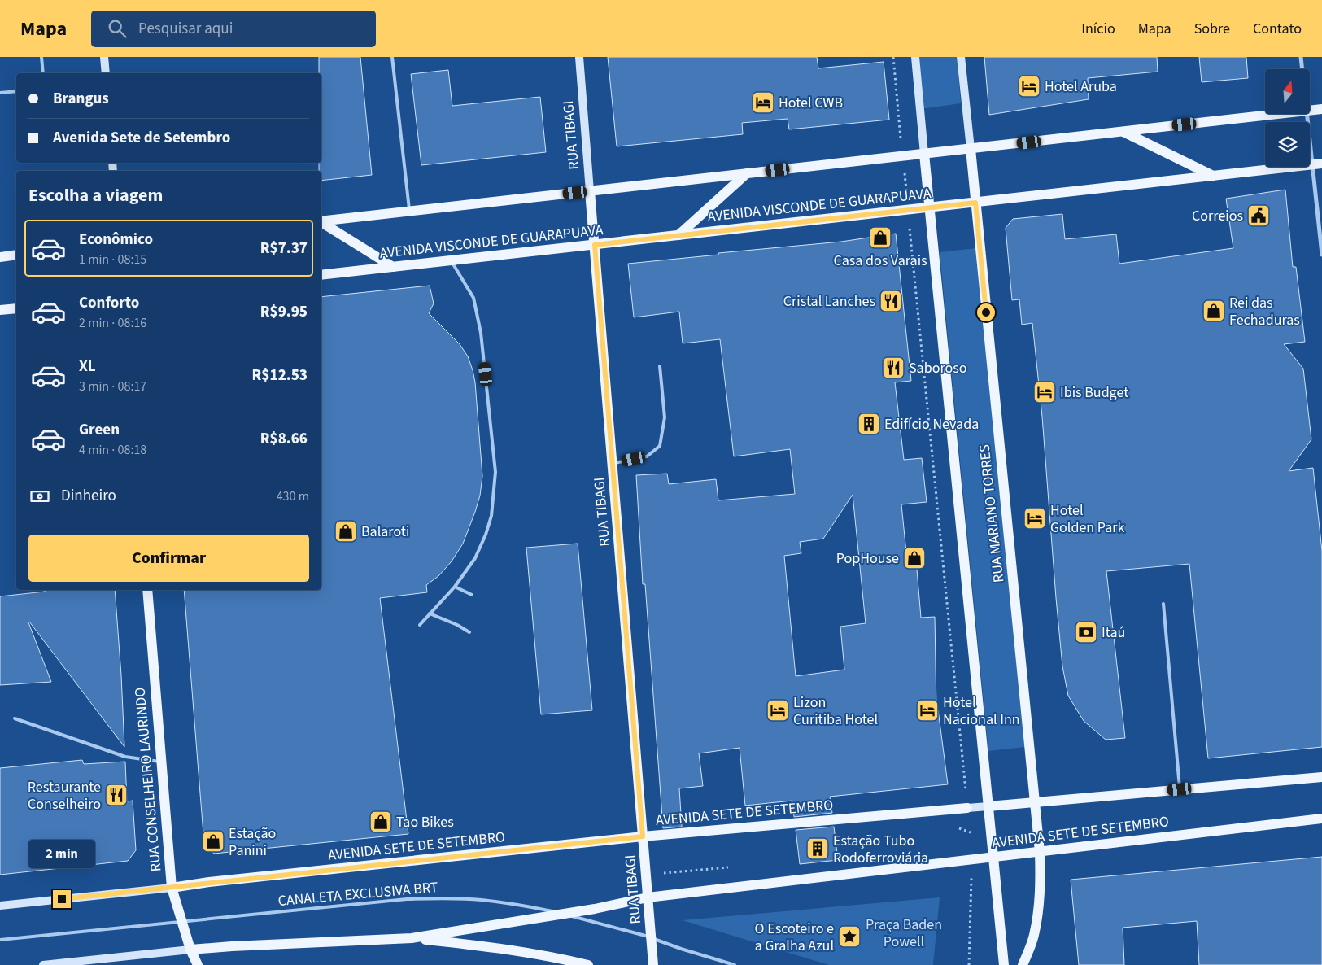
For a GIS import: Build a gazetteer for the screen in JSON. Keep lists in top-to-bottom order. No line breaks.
{"streets":{"main road":["RUA TIBAGI","AVENIDA VISCONDE DE GUARAPUAVA","RUA MARIANO TORRES","RUA CONSELHEIRO LAURINDO","AVENIDA SETE DE SETEMBRO"],"lane":["CANALETA EXCLUSIVA BRT"]},"crossings":[["RUA TIBAGI","AVENIDA VISCONDE DE GUARAPUAVA"],["RUA TIBAGI","AVENIDA SETE DE SETEMBRO"],["RUA TIBAGI","CANALETA EXCLUSIVA BRT"],["AVENIDA VISCONDE DE GUARAPUAVA","RUA MARIANO TORRES"],["RUA MARIANO TORRES","AVENIDA SETE DE SETEMBRO"],["RUA CONSELHEIRO LAURINDO","AVENIDA SETE DE SETEMBRO"],["RUA CONSELHEIRO LAURINDO","CANALETA EXCLUSIVA BRT"],["AVENIDA SETE DE SETEMBRO","CANALETA EXCLUSIVA BRT"]],"parks":["Praça Baden Powell"],"places":{"hotel":["Hotel Aruba","Hotel CWB","Ibis Budget","Hotel Golden Park","Lizon Curitiba Hotel","Hotel Nacional Inn"],"public building":["Correios"],"shop":["Casa dos Varais","Rei das Fechaduras","Balaroti","PopHouse","Tao Bikes","Estação Panini"],"restaurant":["Cristal Lanches","Saboroso","Restaurante Conselheiro"],"building":["Edifício Nevada","Estação Tubo Rodoferroviária"],"bank":["Itaú"],"place":["O Escoteiro e a Gralha Azul"]},"north":"top","page":{"header":"Mapa","search":"Pesquisar aqui","nav":["Início","Mapa","Sobre","Contato"],"banner":["Brangus","Avenida Sete de Setembro"],"heading":"Escolha a viagem","list":[{"name":"Econômico","note":"1 min · 08:15","value":"R$7.37"},{"name":"Conforto","note":"2 min · 08:16","value":"R$9.95"},{"name":"XL","note":"3 min · 08:17","value":"R$12.53"},{"name":"Green","note":"4 min · 08:18","value":"R$8.66"}],"pay":["Dinheiro","430 m"],"buttons":"Confirmar","bubble":"2 min"}}
